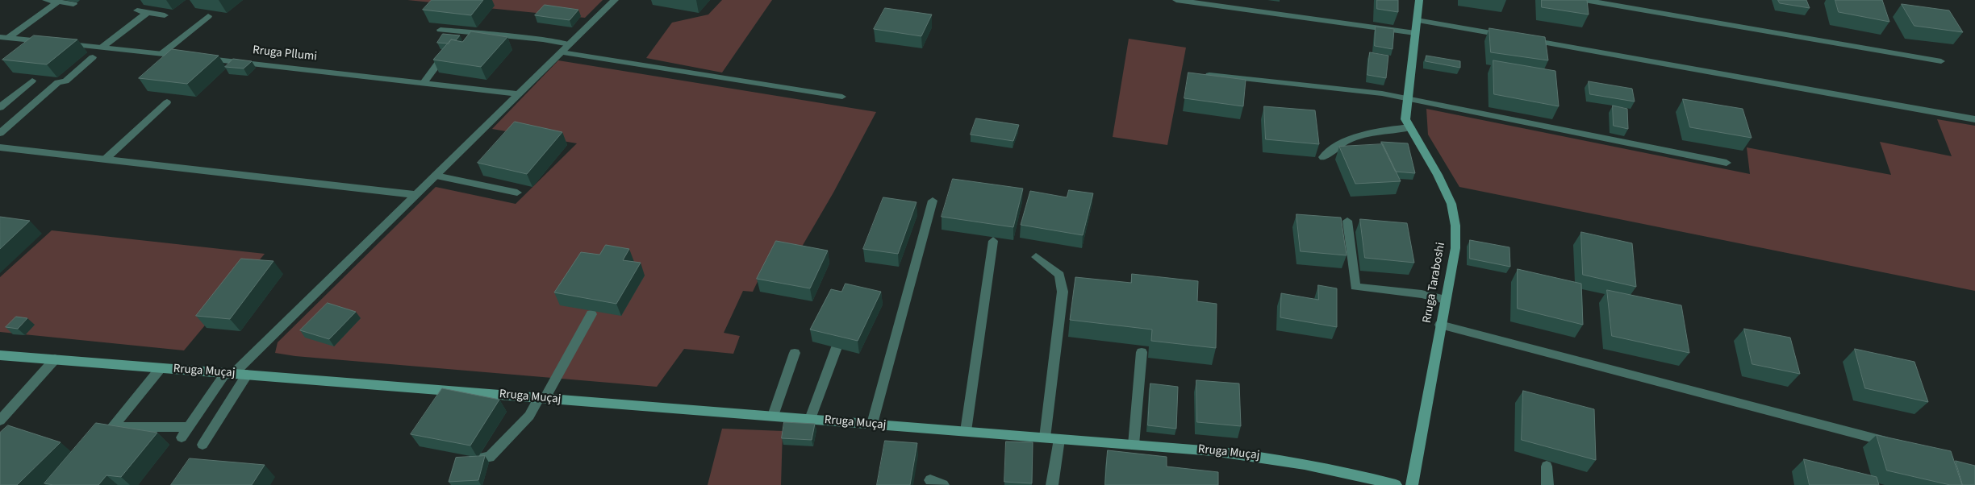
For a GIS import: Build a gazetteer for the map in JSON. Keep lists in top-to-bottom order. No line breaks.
{"streets":{"street":["Rruga Pllumi","Rruga Taraboshi","Rruga Muçaj"]}}
